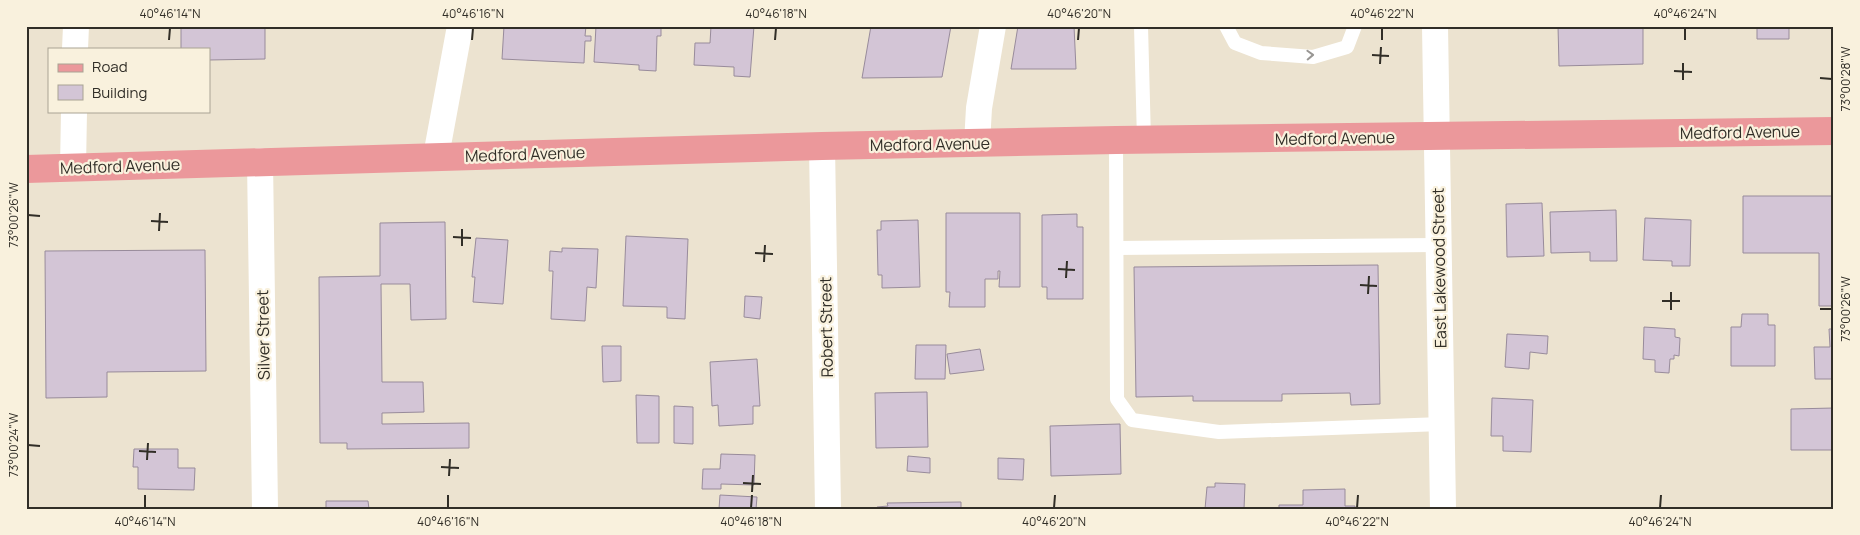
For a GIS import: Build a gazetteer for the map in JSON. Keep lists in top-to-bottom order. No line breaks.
{"streets":{"main road":["Medford Avenue"],"street":["East Lakewood Street","Robert Street","Silver Street"]},"crossings":[["Medford Avenue","East Lakewood Street"],["Medford Avenue","Robert Street"],["Medford Avenue","Silver Street"]],"legend":["Road","Building"],"coordinates":["40°46'14\"N","40°46'16\"N","40°46'18\"N","40°46'20\"N","40°46'22\"N","40°46'24\"N","73°00'28\"W","73°00'26\"W","73°00'24\"W"]}
